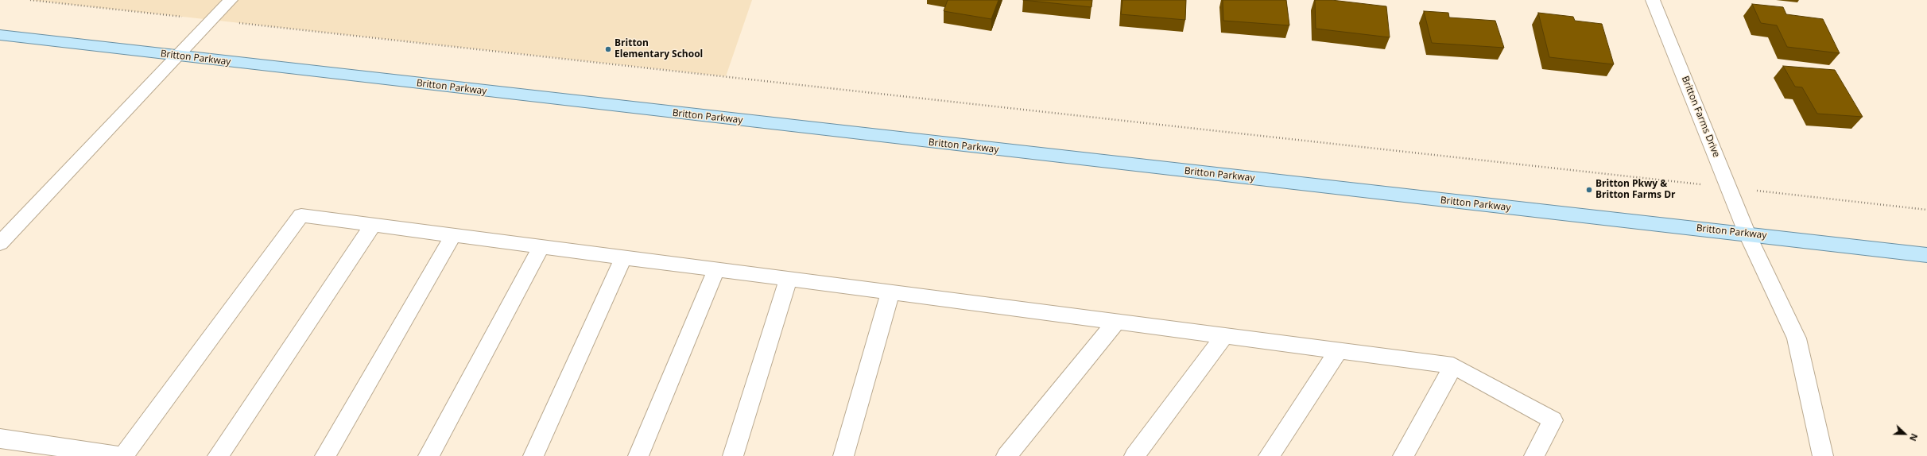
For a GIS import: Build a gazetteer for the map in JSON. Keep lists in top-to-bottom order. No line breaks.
{"streets":{"main road":["Britton Parkway"],"street":["Britton Farms Drive"]},"crossings":[["Britton Parkway","Britton Farms Drive"]],"places":["Britton Elementary School","Britton Pkwy & Britton Farms Dr"],"north":"right"}
